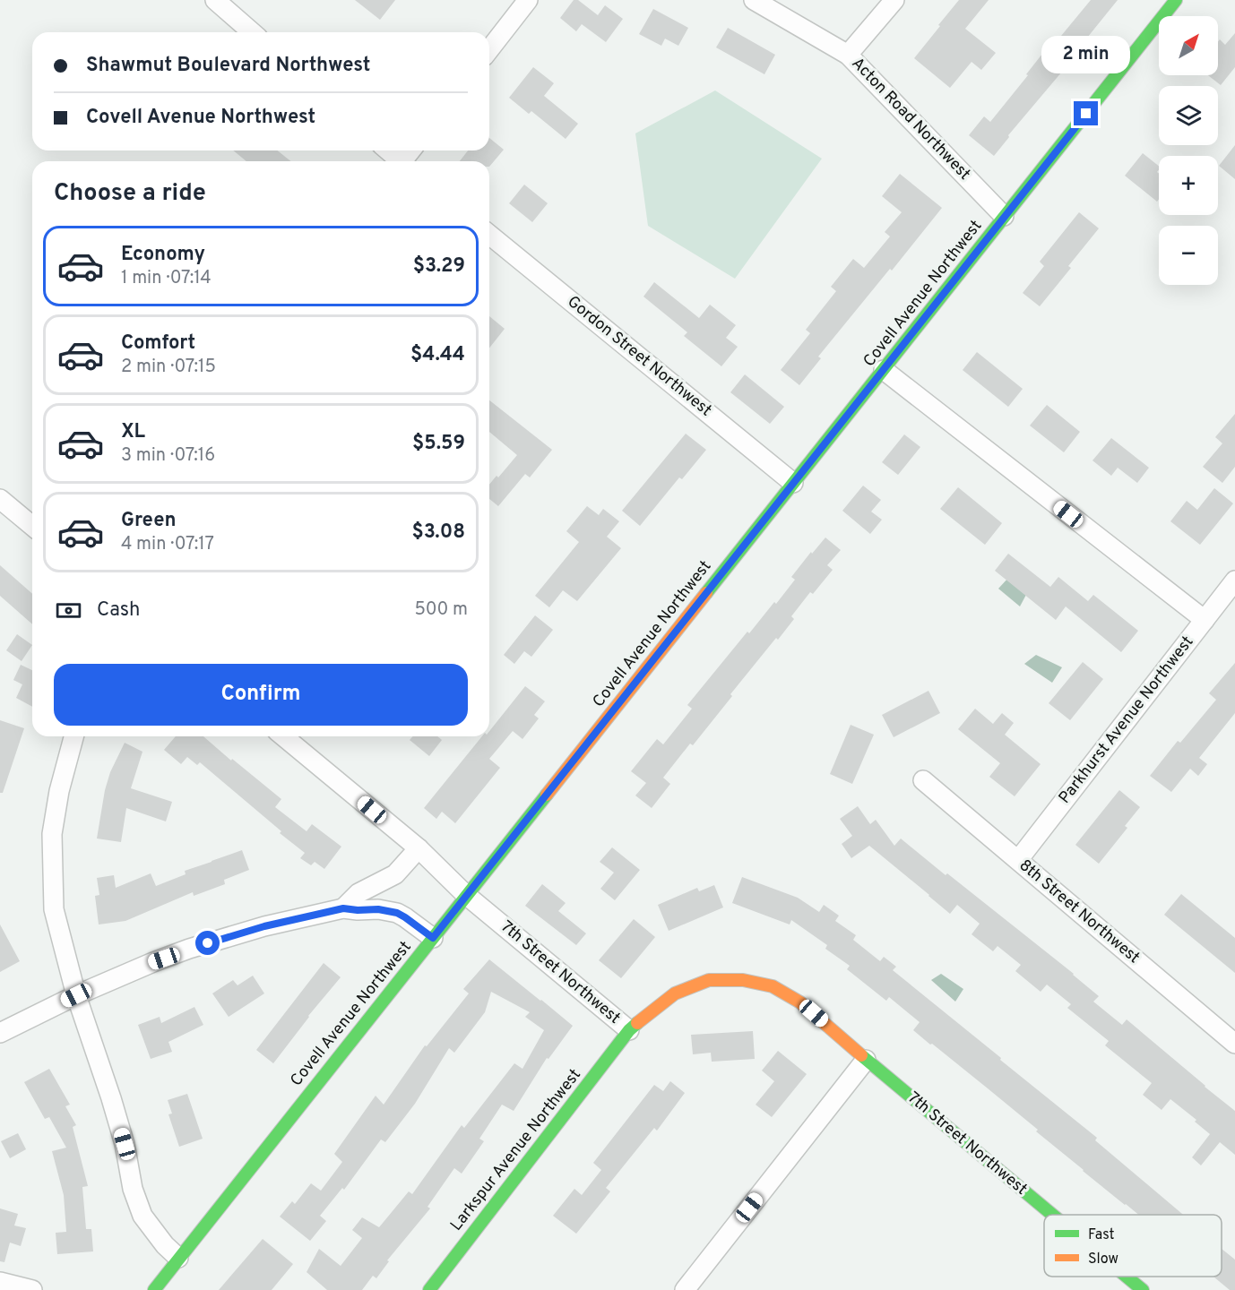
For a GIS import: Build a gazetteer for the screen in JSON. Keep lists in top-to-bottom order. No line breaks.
{"streets":{"street":["Acton Road Northwest","Covell Avenue Northwest","Gordon Street Northwest","Parkhurst Avenue Northwest","8th Street Northwest","7th Street Northwest","Larkspur Avenue Northwest"]},"crossings":[["Acton Road Northwest","Covell Avenue Northwest"],["Covell Avenue Northwest","Gordon Street Northwest"],["Covell Avenue Northwest","7th Street Northwest"],["Parkhurst Avenue Northwest","8th Street Northwest"],["7th Street Northwest","Larkspur Avenue Northwest"]],"legend":["Fast","Slow"],"north":"top right","page":{"map_buttons":["+","−"],"banner":["Shawmut Boulevard Northwest","Covell Avenue Northwest"],"bubble":"2 min","heading":"Choose a ride","list":[{"name":"Economy","note":"1 min · 07:14","value":"$3.29"},{"name":"Comfort","note":"2 min · 07:15","value":"$4.44"},{"name":"XL","note":"3 min · 07:16","value":"$5.59"},{"name":"Green","note":"4 min · 07:17","value":"$3.08"}],"pay":["Cash","500 m"],"buttons":"Confirm"}}
